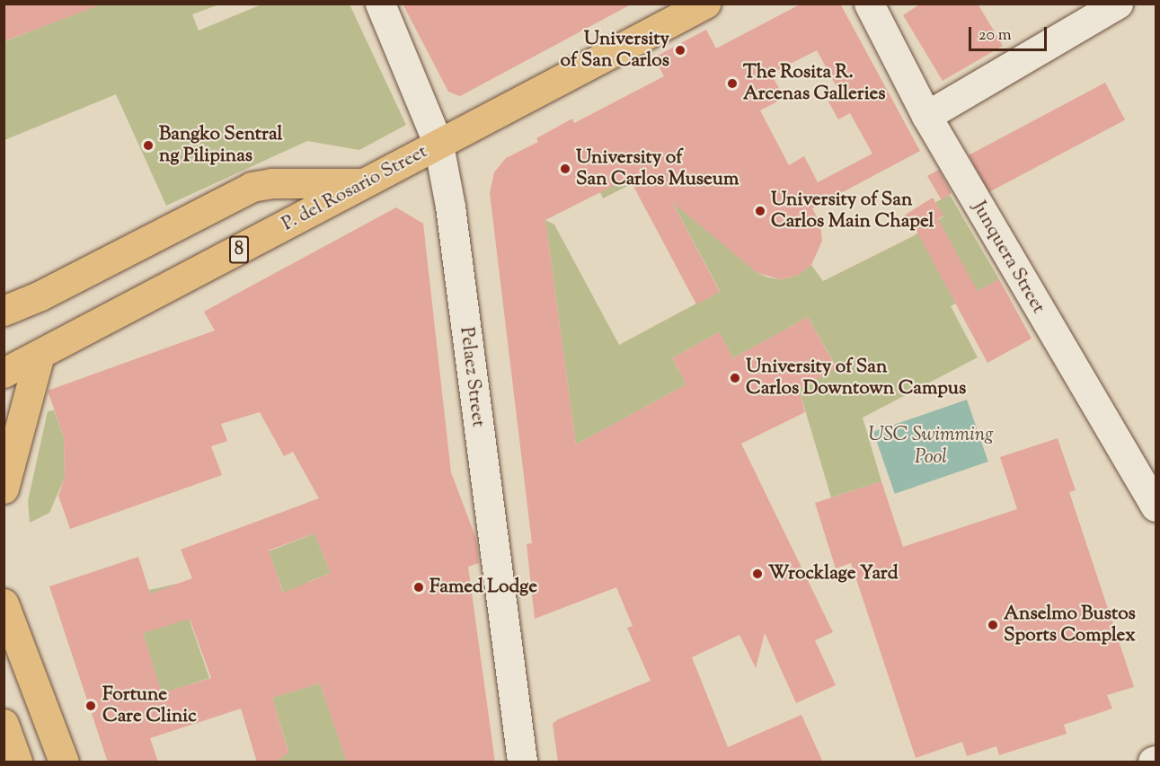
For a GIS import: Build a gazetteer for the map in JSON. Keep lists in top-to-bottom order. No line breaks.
{"streets":{"main road":["P. del Rosario Street","8"],"street":["Junquera Street","Pelaez Street"]},"crossings":[["P. del Rosario Street","Pelaez Street"]],"water":["USC Swimming Pool"],"places":["University of San Carlos","The Rosita R. Arcenas Galleries","Bangko Sentral ng Pilipinas","University of San Carlos Museum","University of San Carlos Main Chapel","University of San Carlos Downtown Campus","Wrocklage Yard","Famed Lodge","Anselmo Bustos Sports Complex","Fortune Care Clinic"],"scale_bar":"20 m"}
